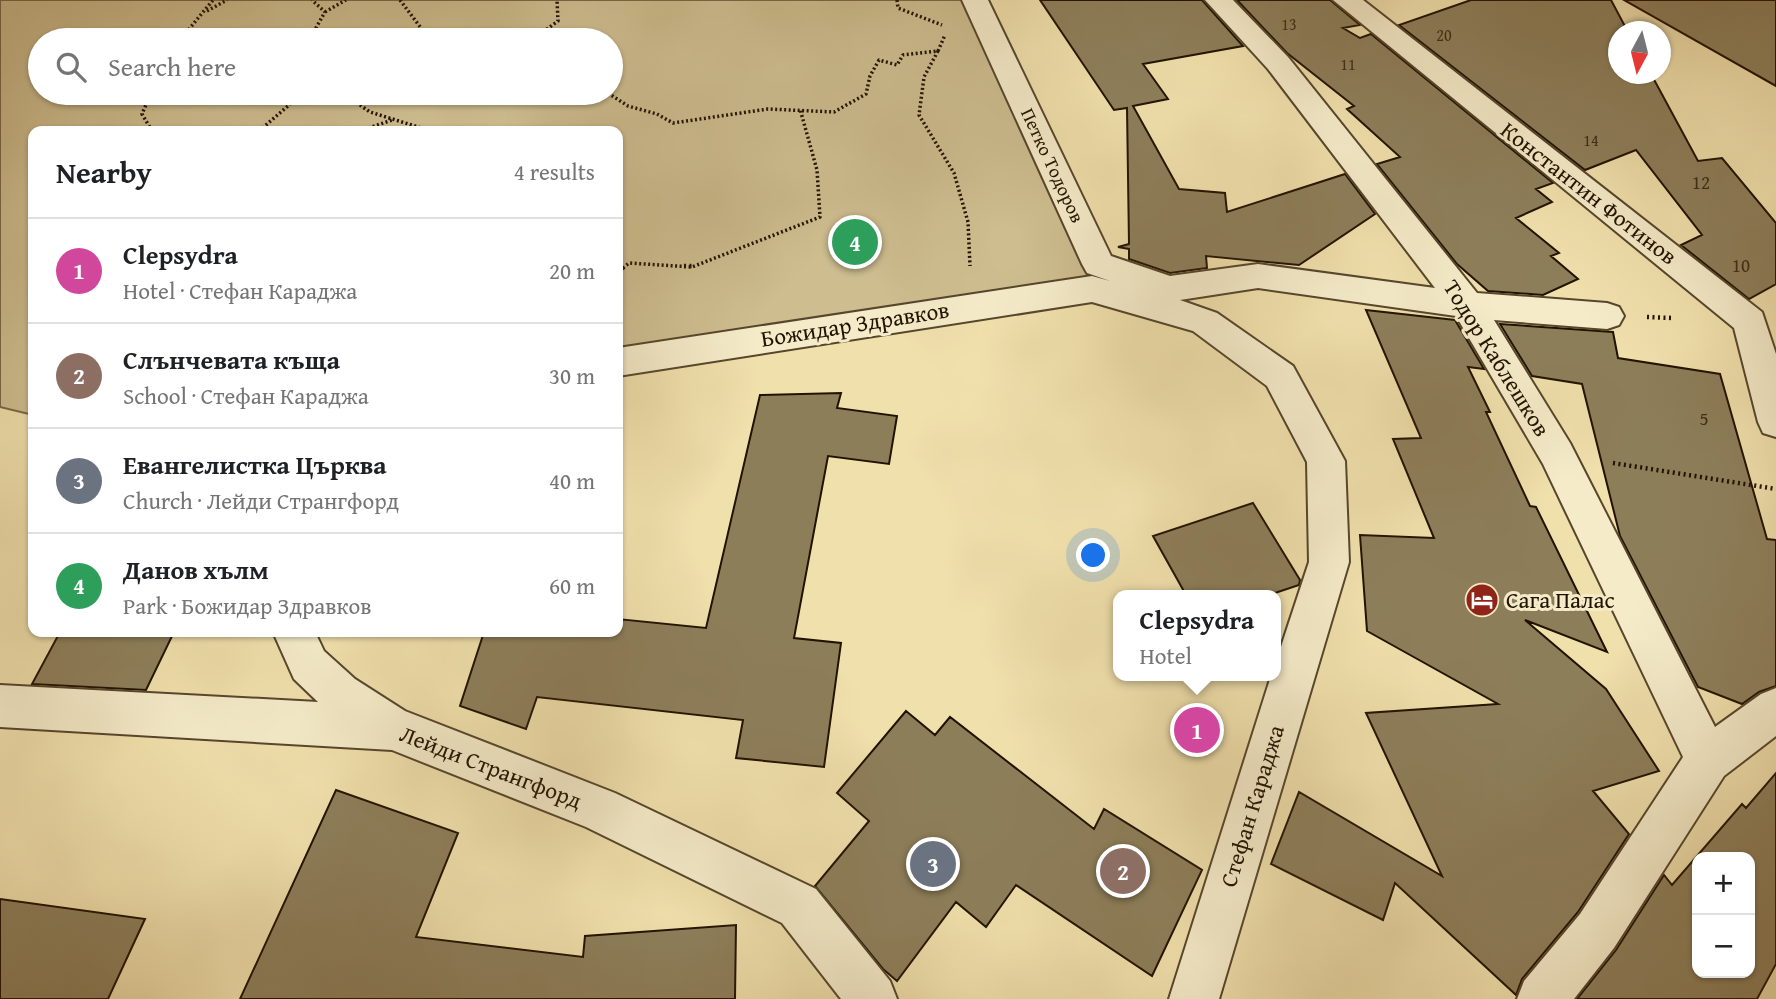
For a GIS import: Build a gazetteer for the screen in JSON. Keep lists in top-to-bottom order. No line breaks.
{"streets":{"street":["Петко Тодоров","Константин Фотинов","Божидар Здравков","Тодор Каблешков","Лейди Странгфорд","Стефан Караджа"]},"crossings":[["Петко Тодоров","Тодор Каблешков"],["Божидар Здравков","Стефан Караджа"]],"places":{"hotel":["Сага Палас"]},"house_numbers":["13","20","11","14","12","10","5"],"north":"bottom","page":{"search":"Search here","heading":["Nearby","4 results"],"pins":["4","1","3","2"],"list":[{"mark":"1","name":"Clepsydra","note":"Hotel · Стефан Караджа","value":"20 m"},{"mark":"2","name":"Слънчевата къща","note":"School · Стефан Караджа","value":"30 m"},{"mark":"3","name":"Евангелистка Църква","note":"Church · Лейди Странгфорд","value":"40 m"},{"mark":"4","name":"Данов хълм","note":"Park · Божидар Здравков","value":"60 m"}],"popup":["Clepsydra","Hotel"],"map_buttons":["+","−"]}}
